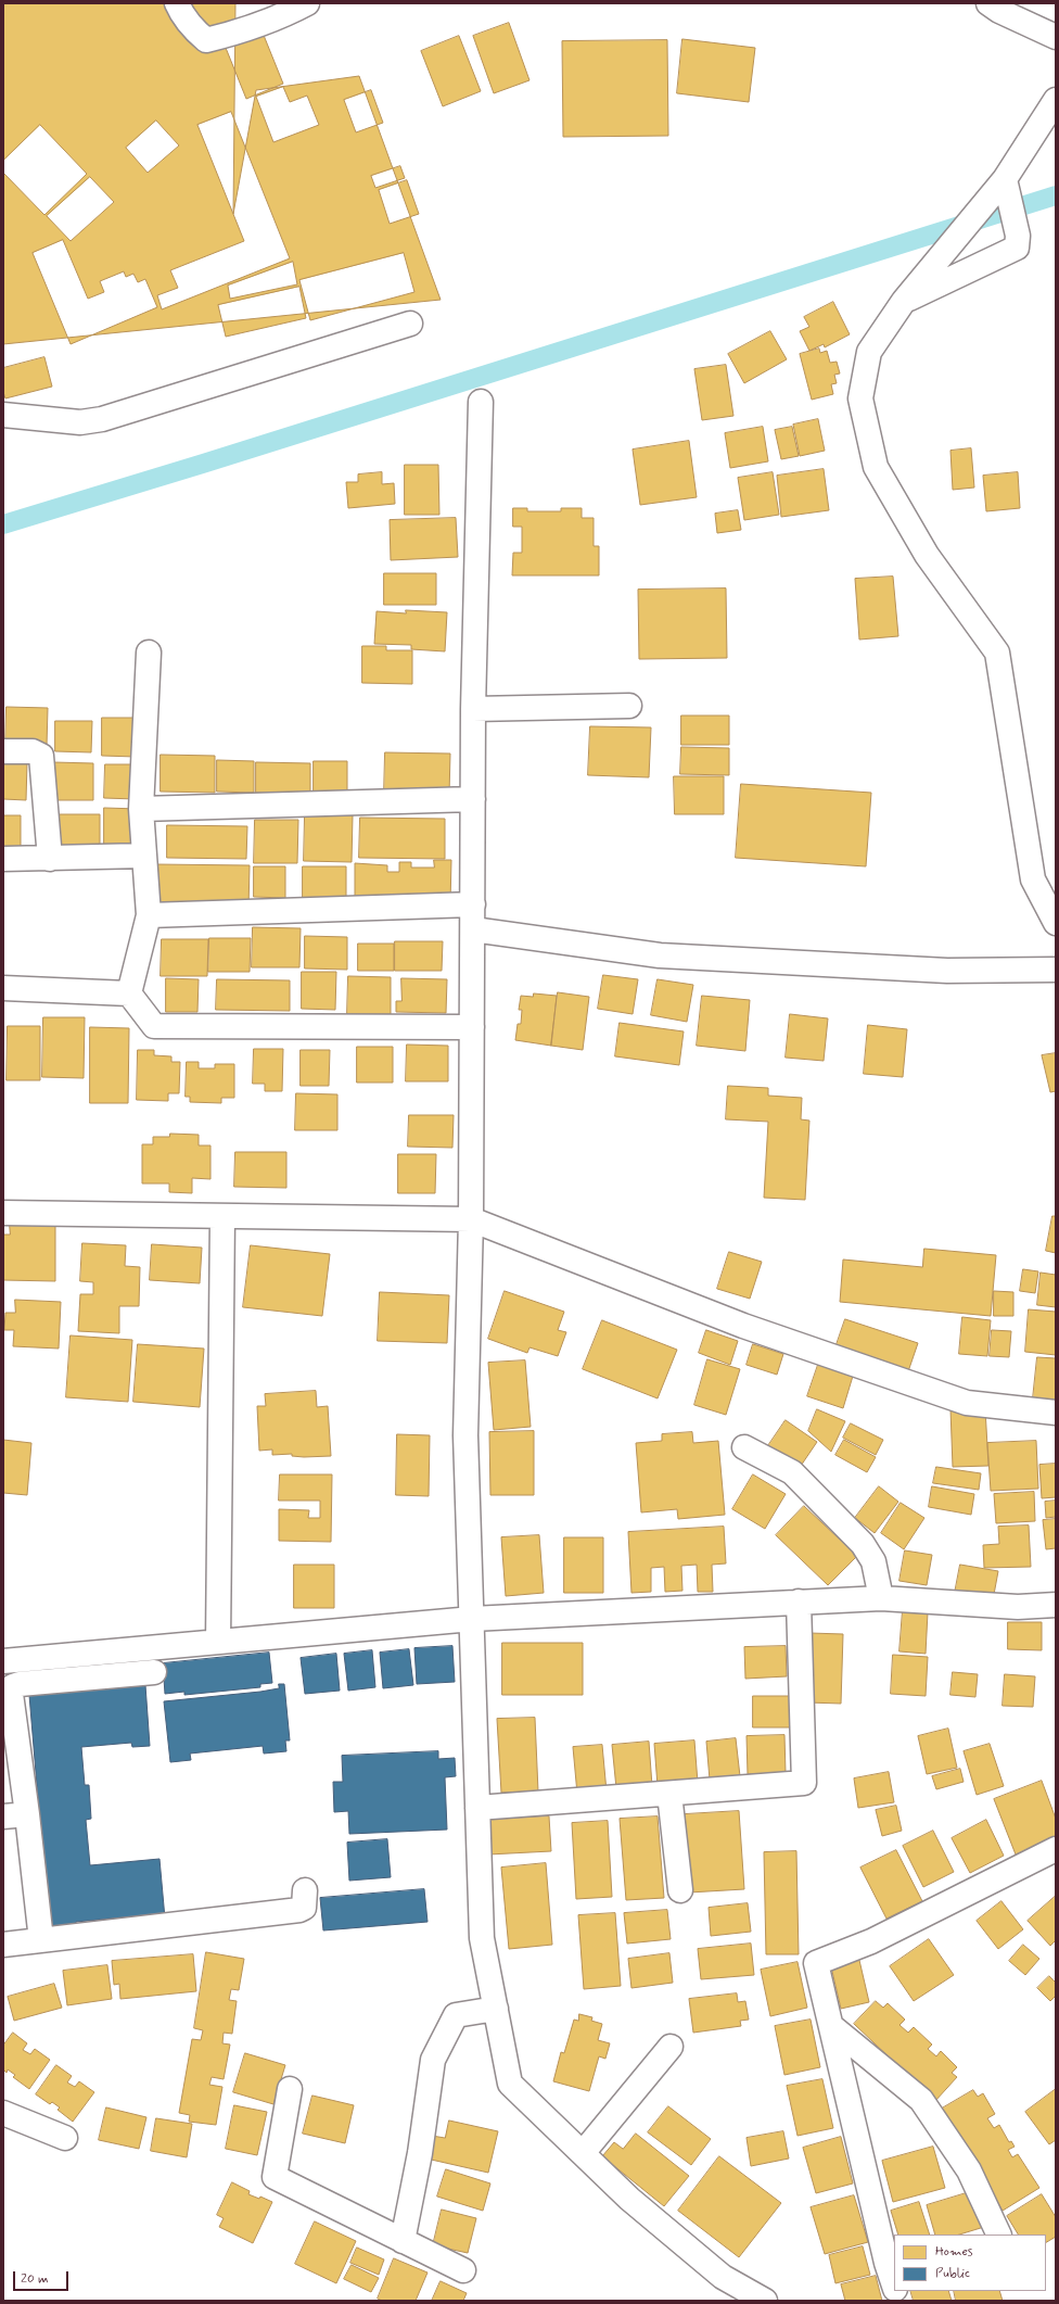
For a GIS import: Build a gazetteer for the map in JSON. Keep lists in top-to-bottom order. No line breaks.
{"legend":["Homes","Public"],"scale_bar":"20 m"}
